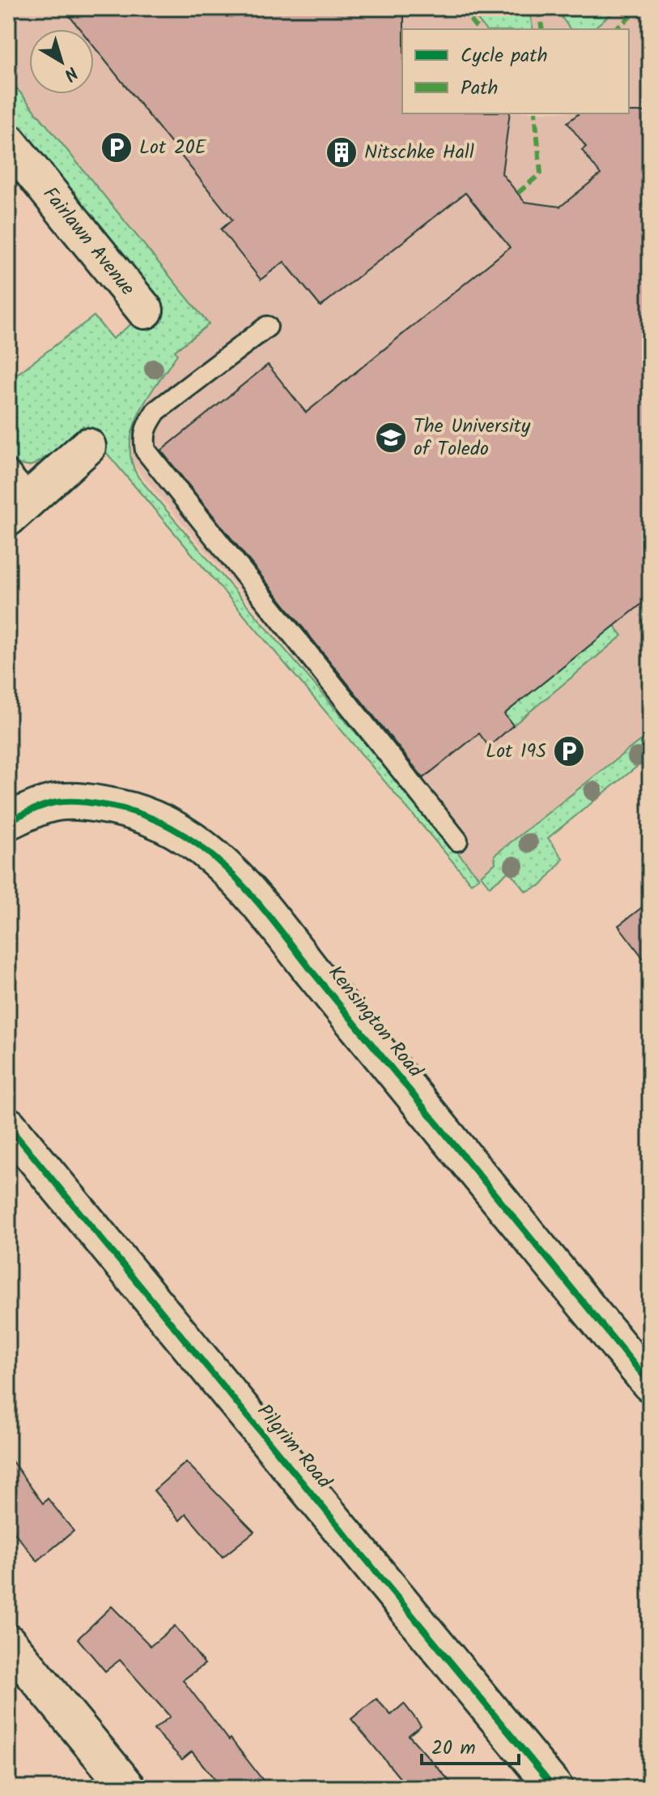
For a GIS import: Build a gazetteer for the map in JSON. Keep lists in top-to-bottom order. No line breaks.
{"streets":{"street":["Fairlawn Avenue","Kensington Road","Pilgrim Road"]},"places":{"parking":["Lot 20E","Lot 19S"],"building":["Nitschke Hall"],"school or university":["The University of Toledo"]},"legend":["Cycle path","Path"],"scale_bar":"20 m","north":"bottom right"}
